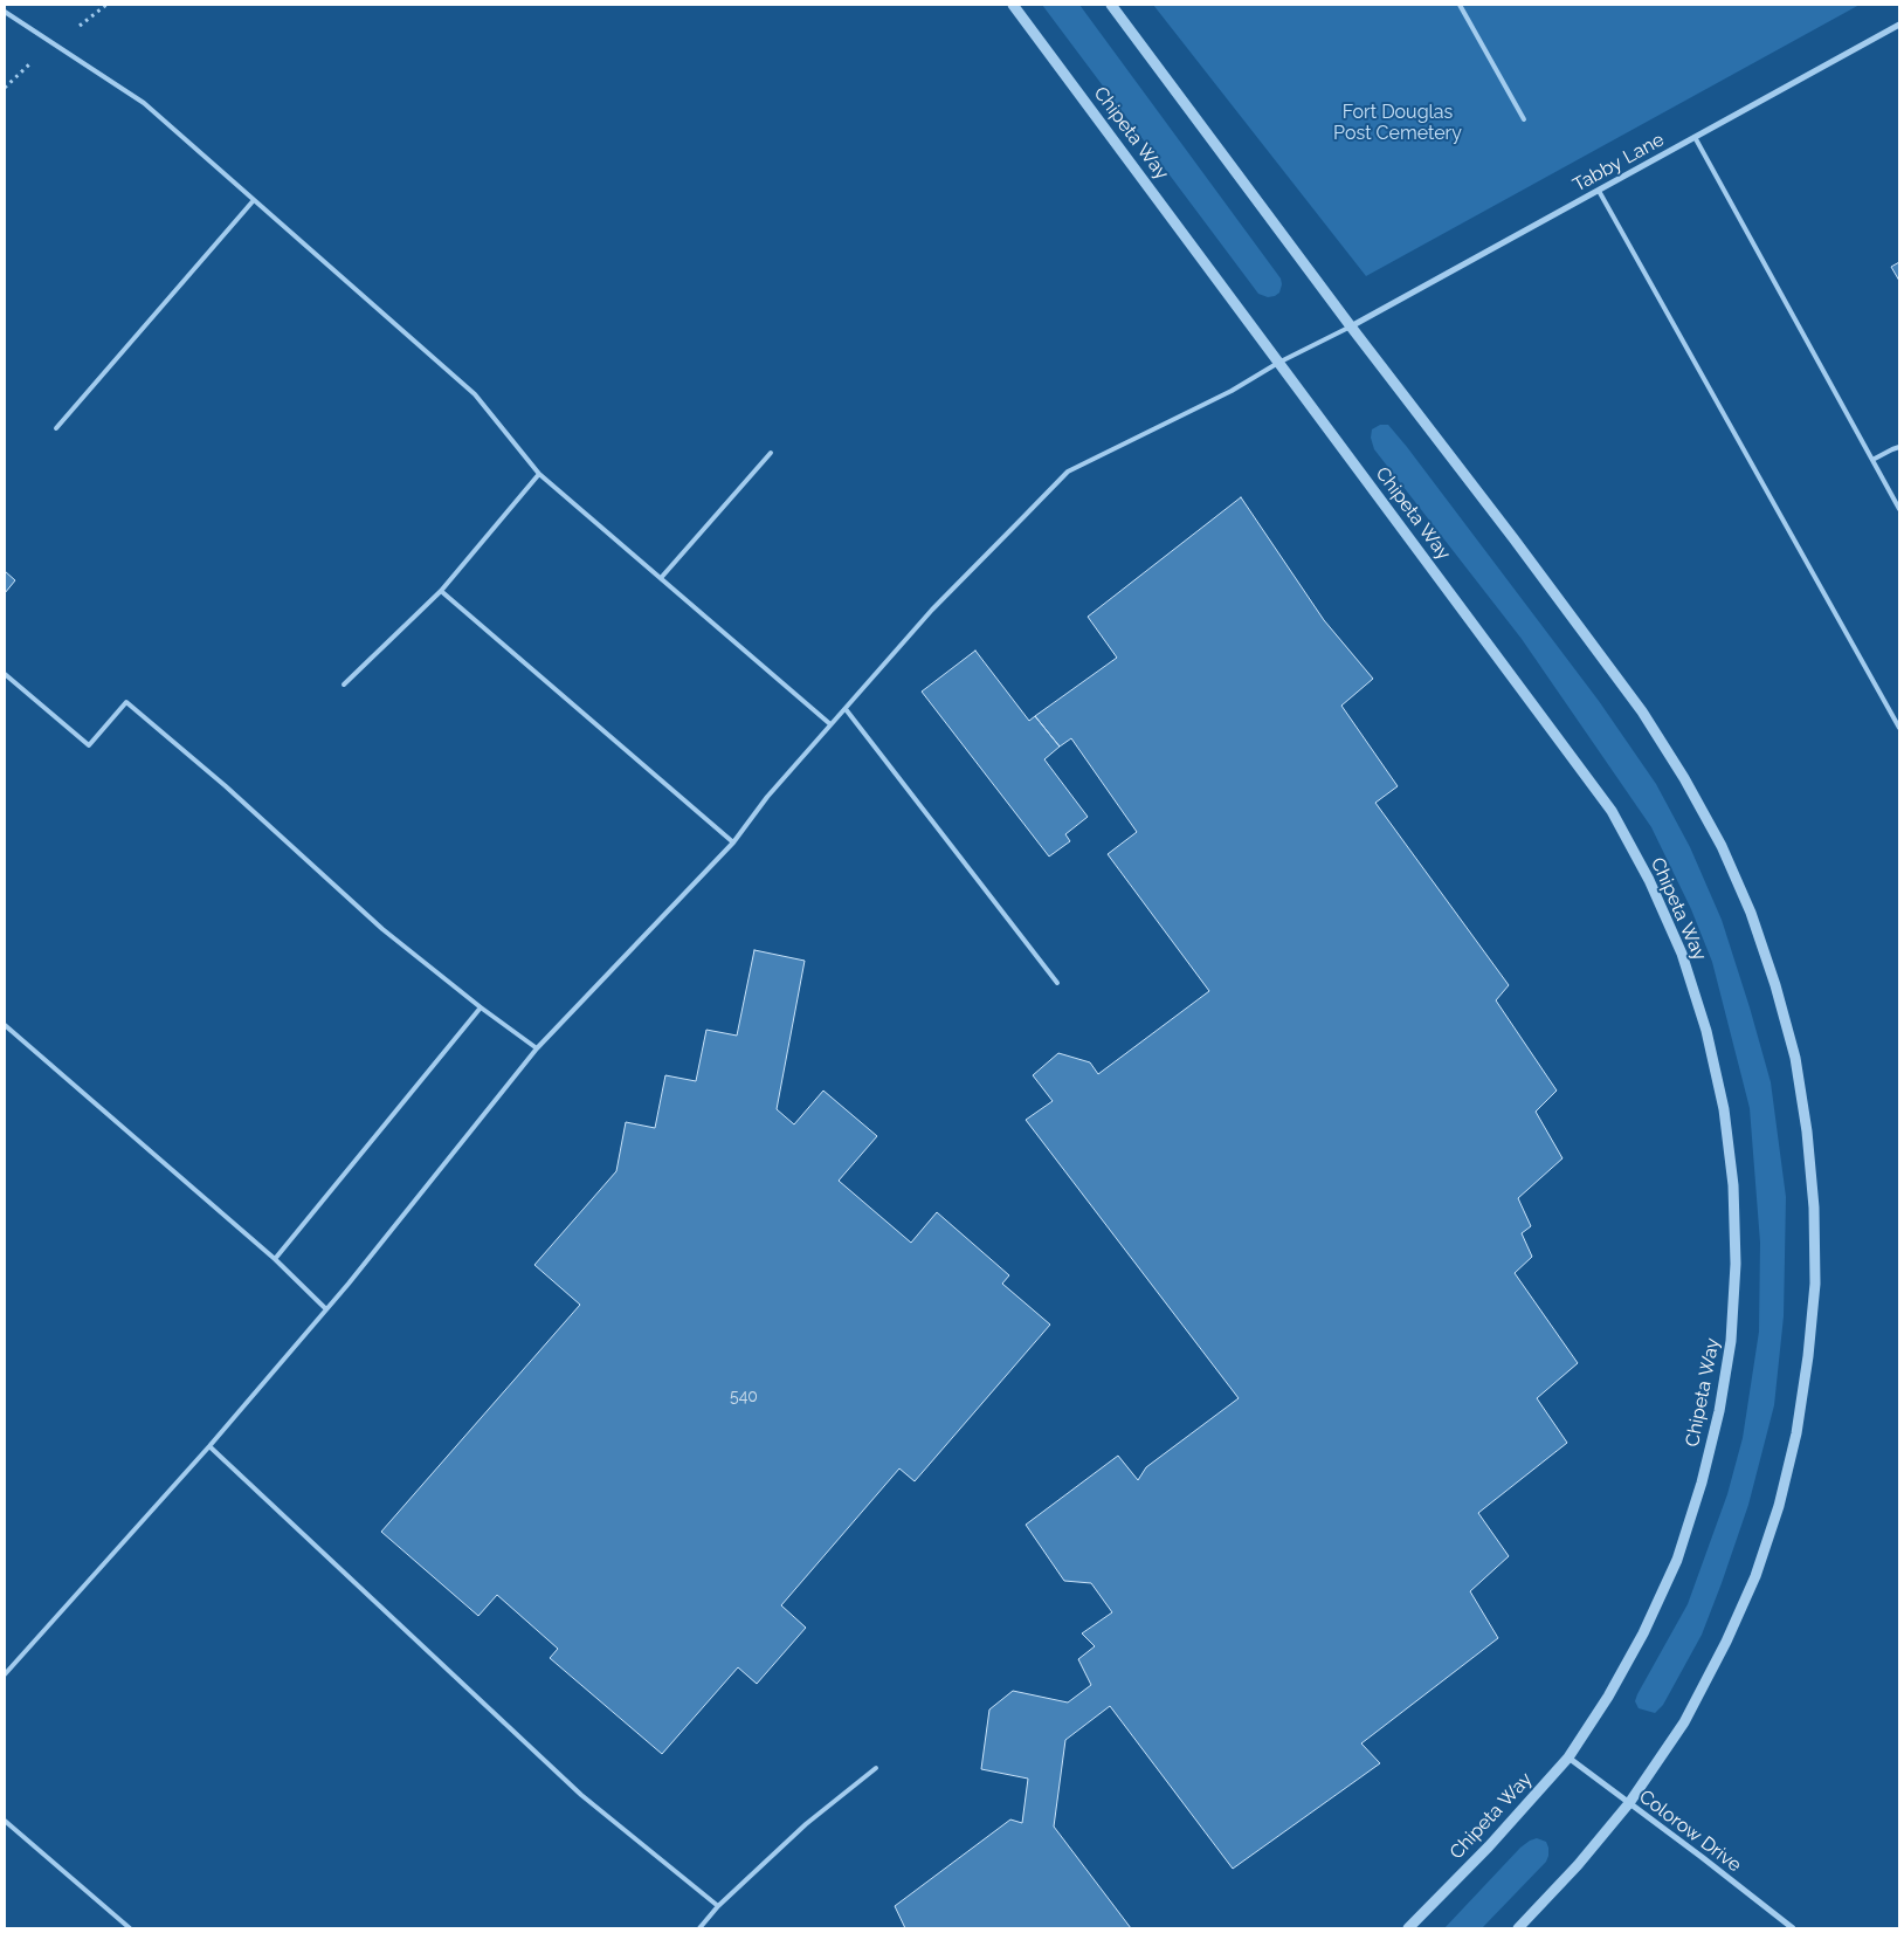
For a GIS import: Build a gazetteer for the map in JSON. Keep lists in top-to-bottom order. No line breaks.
{"streets":{"street":["Chipeta Way","Tabby Lane","Colorow Drive"]},"crossings":[["Chipeta Way","Colorow Drive"]],"parks":["Fort Douglas Post Cemetery"],"house_numbers":["540"]}
